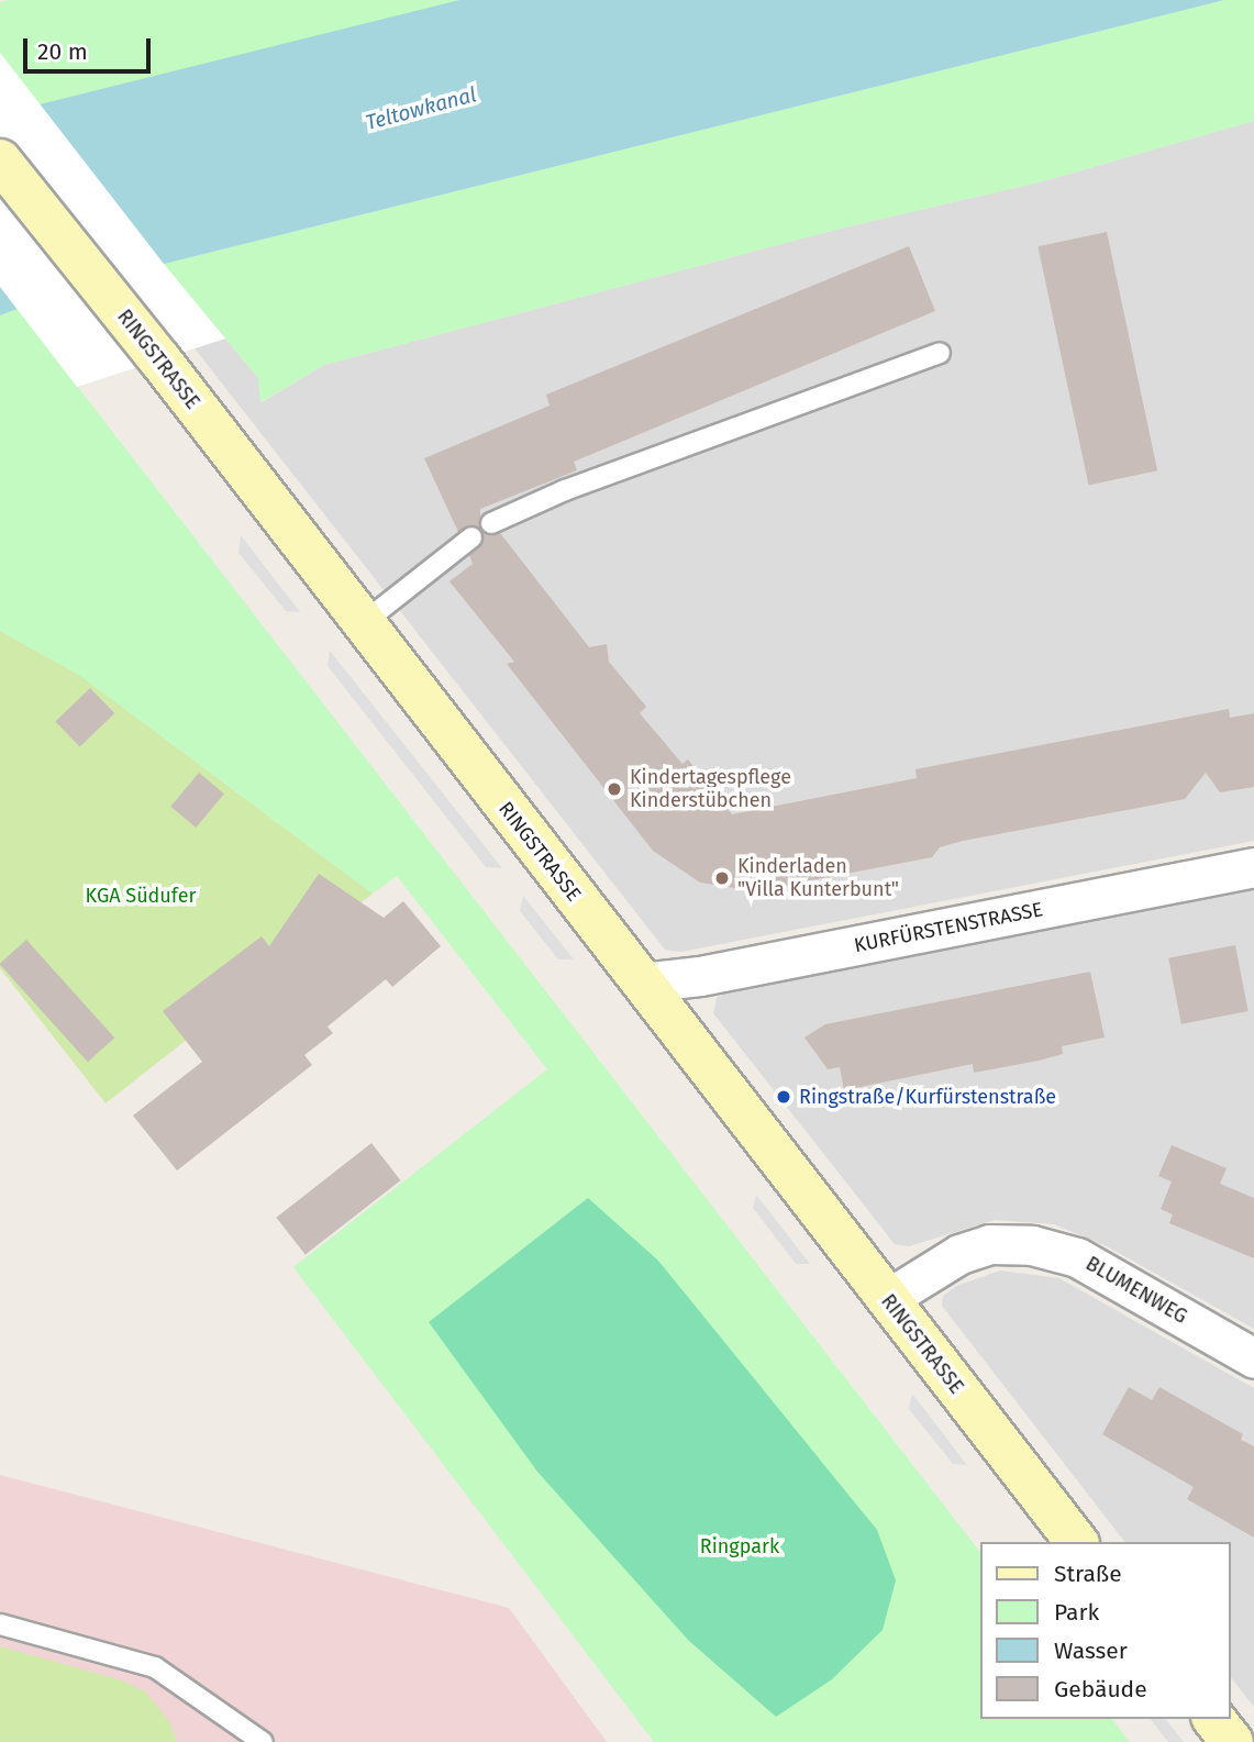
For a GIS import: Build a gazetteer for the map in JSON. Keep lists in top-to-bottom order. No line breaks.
{"streets":{"main road":["RINGSTRASSE"],"street":["KURFÜRSTENSTRASSE","BLUMENWEG"]},"crossings":[["RINGSTRASSE","KURFÜRSTENSTRASSE"],["RINGSTRASSE","BLUMENWEG"]],"water":["Teltowkanal"],"parks":["KGA Südufer","Ringpark"],"places":["Kindertagespflege Kinderstübchen","Kinderladen \"Villa Kunterbunt\"","Ringstraße/Kurfürstenstraße"],"legend":["Straße","Park","Wasser","Gebäude"],"scale_bar":"20 m"}
